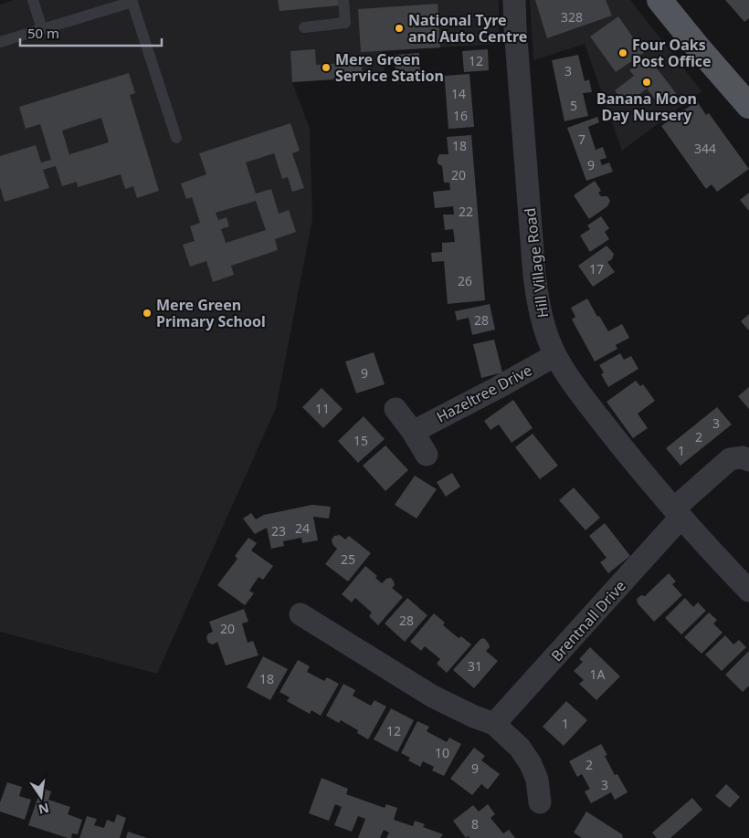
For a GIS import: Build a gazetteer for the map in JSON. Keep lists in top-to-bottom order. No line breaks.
{"streets":{"street":["Hill Village Road","Hazeltree Drive","Brentnall Drive"]},"crossings":[["Hill Village Road","Hazeltree Drive"],["Hill Village Road","Brentnall Drive"]],"places":["National Tyre and Auto Centre","Four Oaks Post Office","Mere Green Service Station","Banana Moon Day Nursery","Mere Green Primary School"],"house_numbers":["328","12","3","14","5","16","7","18","344","9","20","22","17","26","28","9","11","3","2","15","1","24","23","25","28","20","31","1A","18","1","12","10","2","9","3","8"],"scale_bar":"50 m","north":"bottom"}
